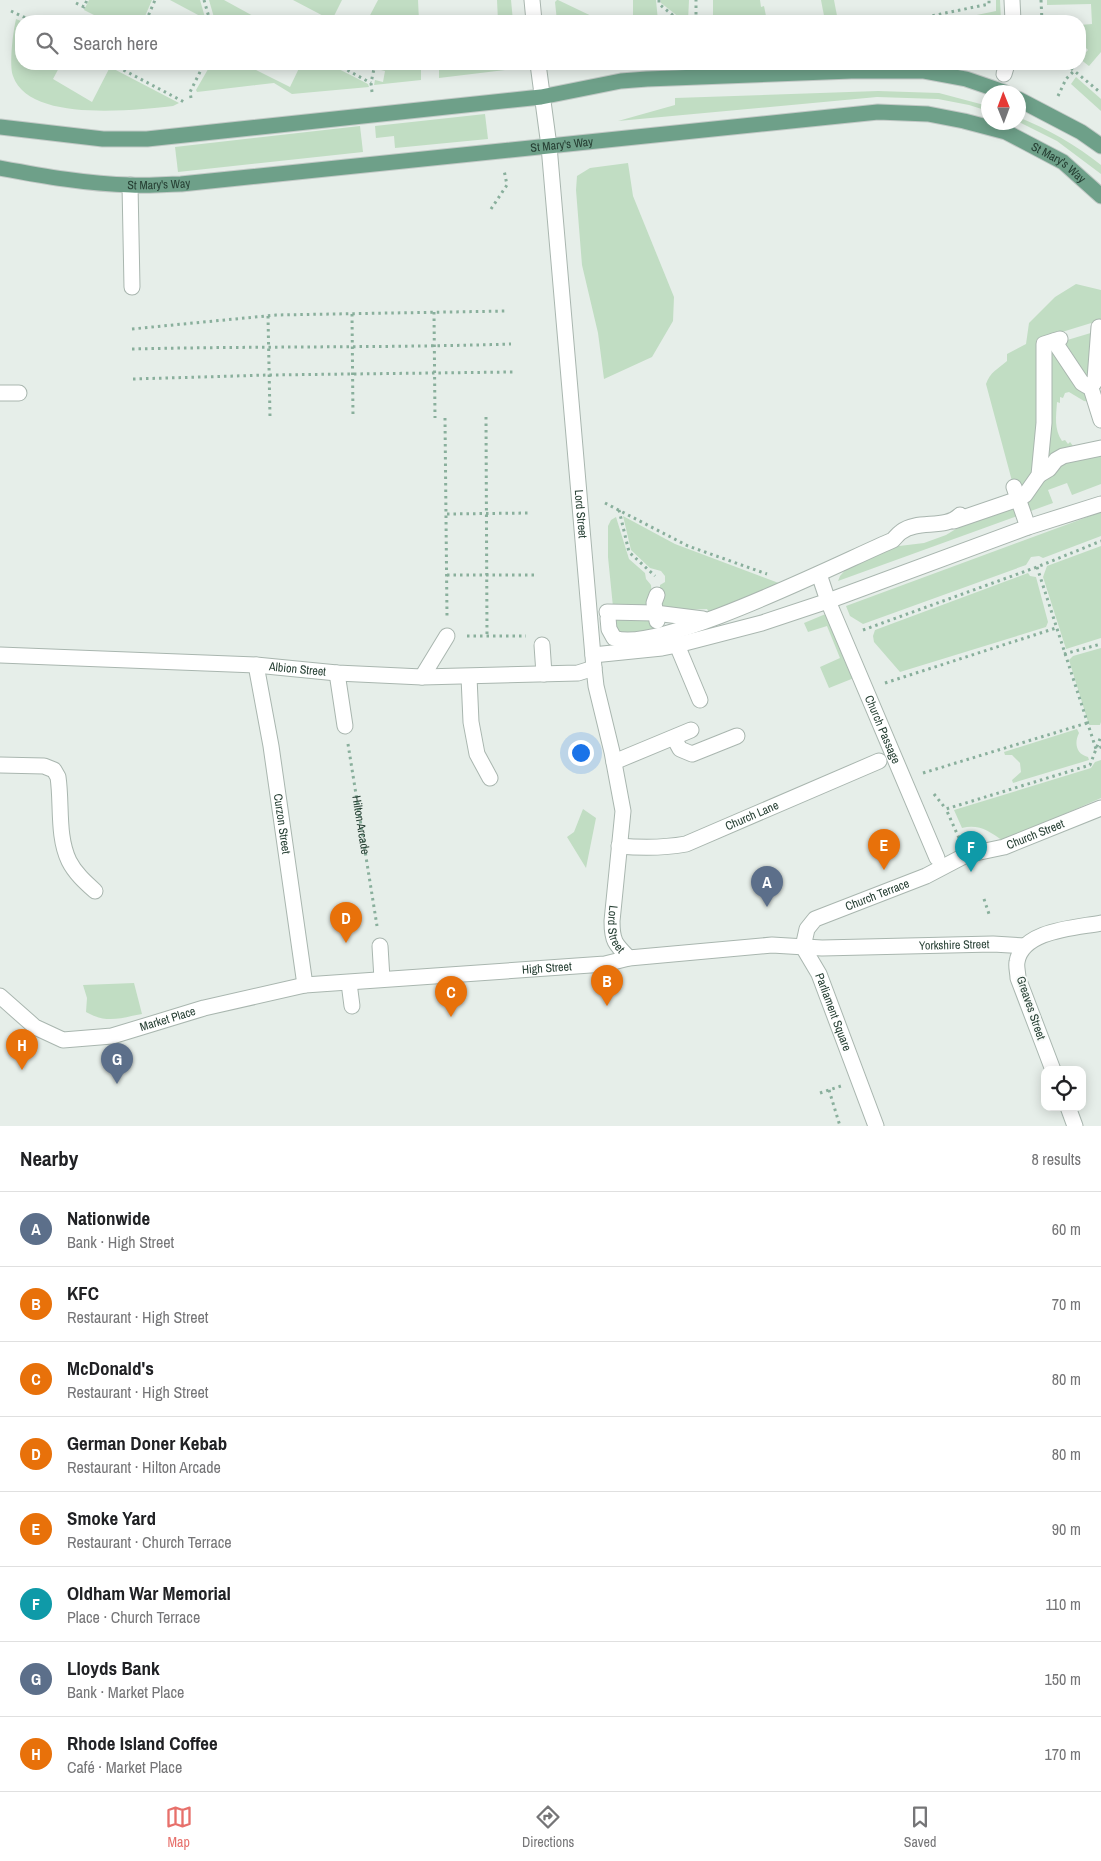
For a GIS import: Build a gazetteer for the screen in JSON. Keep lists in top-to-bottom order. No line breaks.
{"streets":{"main road":["St Mary's Way"],"street":["Lord Street","Albion Street","Church Passage","Church Lane","Curzon Street","Church Street","Church Terrace","Yorkshire Street","High Street","Greaves Street","Parliament Square","Market Place"],"path":["Hilton Arcade"]},"crossings":[["St Mary's Way","Lord Street"],["Lord Street","Albion Street"],["Lord Street","Church Lane"],["Lord Street","High Street"],["Albion Street","Church Passage"],["Albion Street","Curzon Street"],["Curzon Street","Market Place"],["Church Street","Church Terrace"],["Church Terrace","Yorkshire Street"],["Church Terrace","High Street"],["Church Terrace","Parliament Square"],["Yorkshire Street","High Street"],["Yorkshire Street","Greaves Street"],["Yorkshire Street","Parliament Square"],["High Street","Parliament Square"],["High Street","Market Place"]],"north":"top","page":{"search":"Search here","pins":["E","F","A","D","B","C","H","G"],"heading":["Nearby","8 results"],"list":[{"mark":"A","name":"Nationwide","note":"Bank · High Street","value":"60 m"},{"mark":"B","name":"KFC","note":"Restaurant · High Street","value":"70 m"},{"mark":"C","name":"McDonald's","note":"Restaurant · High Street","value":"80 m"},{"mark":"D","name":"German Doner Kebab","note":"Restaurant · Hilton Arcade","value":"80 m"},{"mark":"E","name":"Smoke Yard","note":"Restaurant · Church Terrace","value":"90 m"},{"mark":"F","name":"Oldham War Memorial","note":"Place · Church Terrace","value":"110 m"},{"mark":"G","name":"Lloyds Bank","note":"Bank · Market Place","value":"150 m"},{"mark":"H","name":"Rhode Island Coffee","note":"Café · Market Place","value":"170 m"}],"nav":["Map","Directions","Saved"]}}
